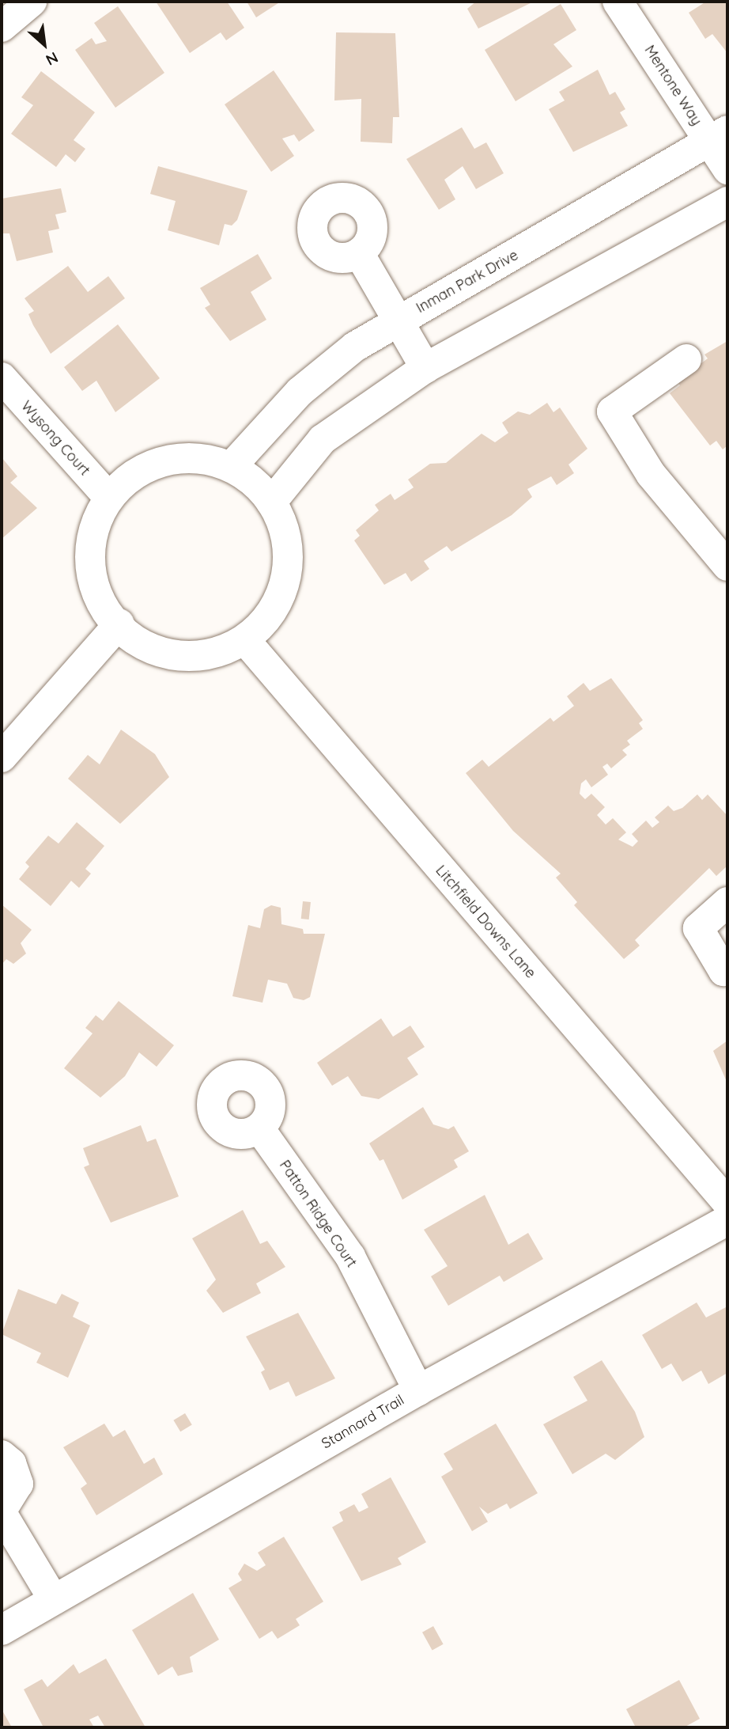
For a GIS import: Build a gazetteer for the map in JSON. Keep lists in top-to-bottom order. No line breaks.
{"streets":{"street":["Mentone Way","Inman Park Drive","Wysong Court","Litchfield Downs Lane","Patton Ridge Court","Stannard Trail"]},"crossings":[["Mentone Way","Inman Park Drive"],["Patton Ridge Court","Stannard Trail"]],"north":"bottom right"}
